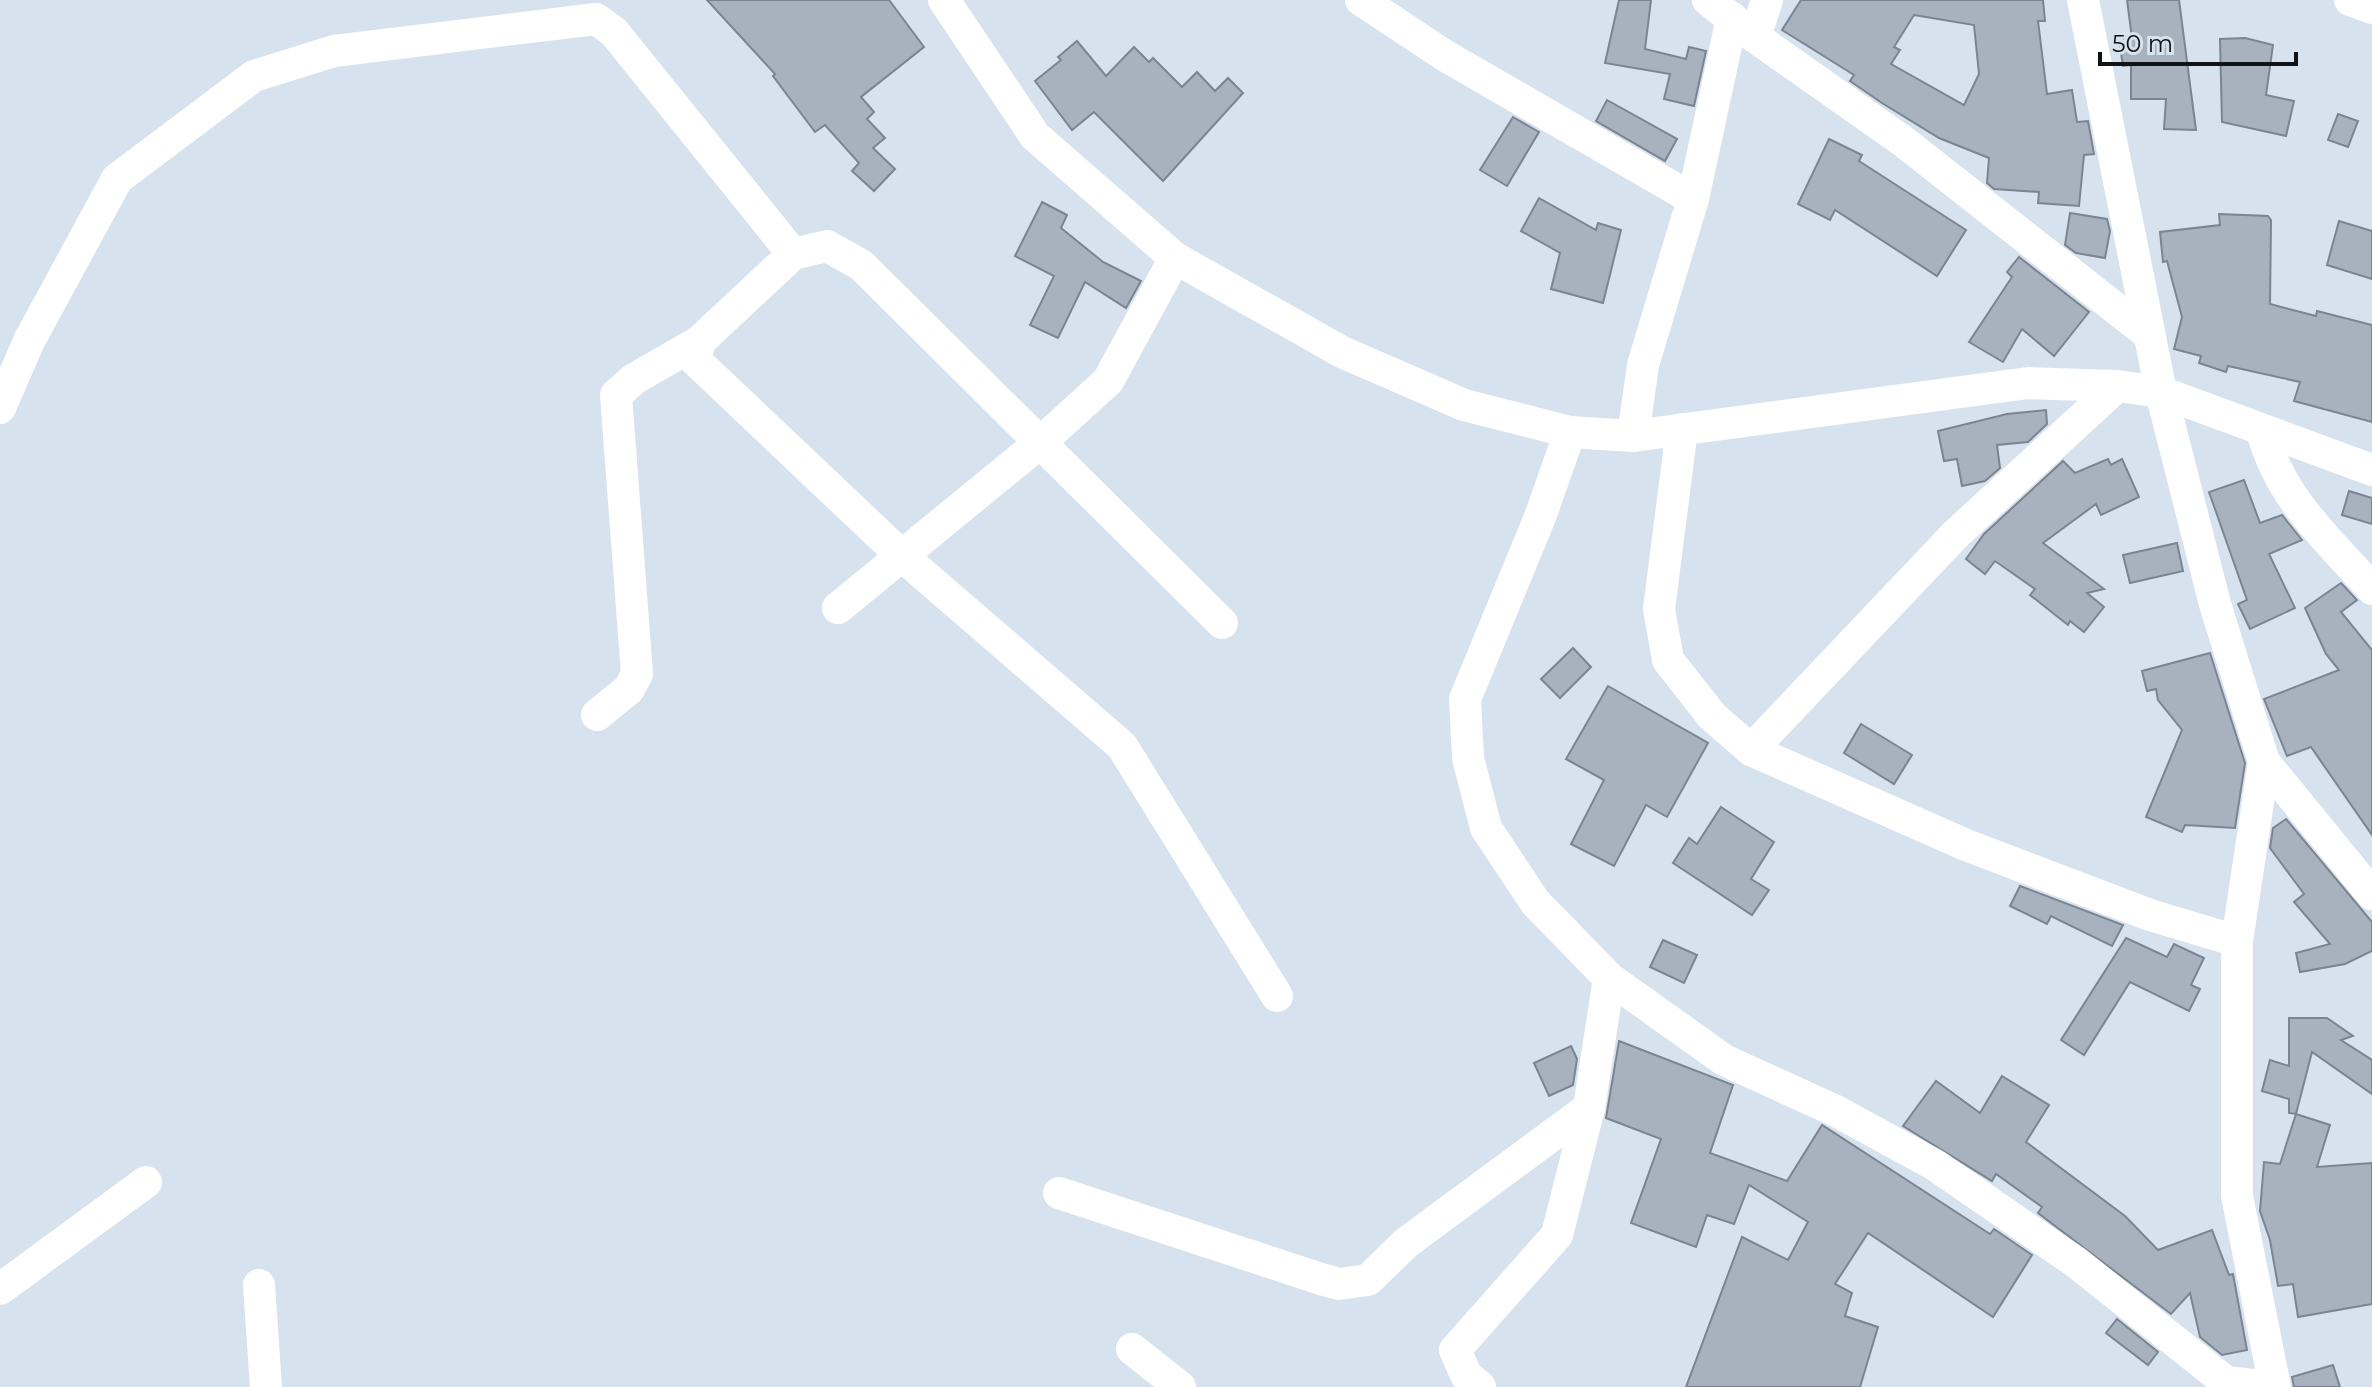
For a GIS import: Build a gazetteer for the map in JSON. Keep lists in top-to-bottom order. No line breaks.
{"scale_bar":"50 m"}
